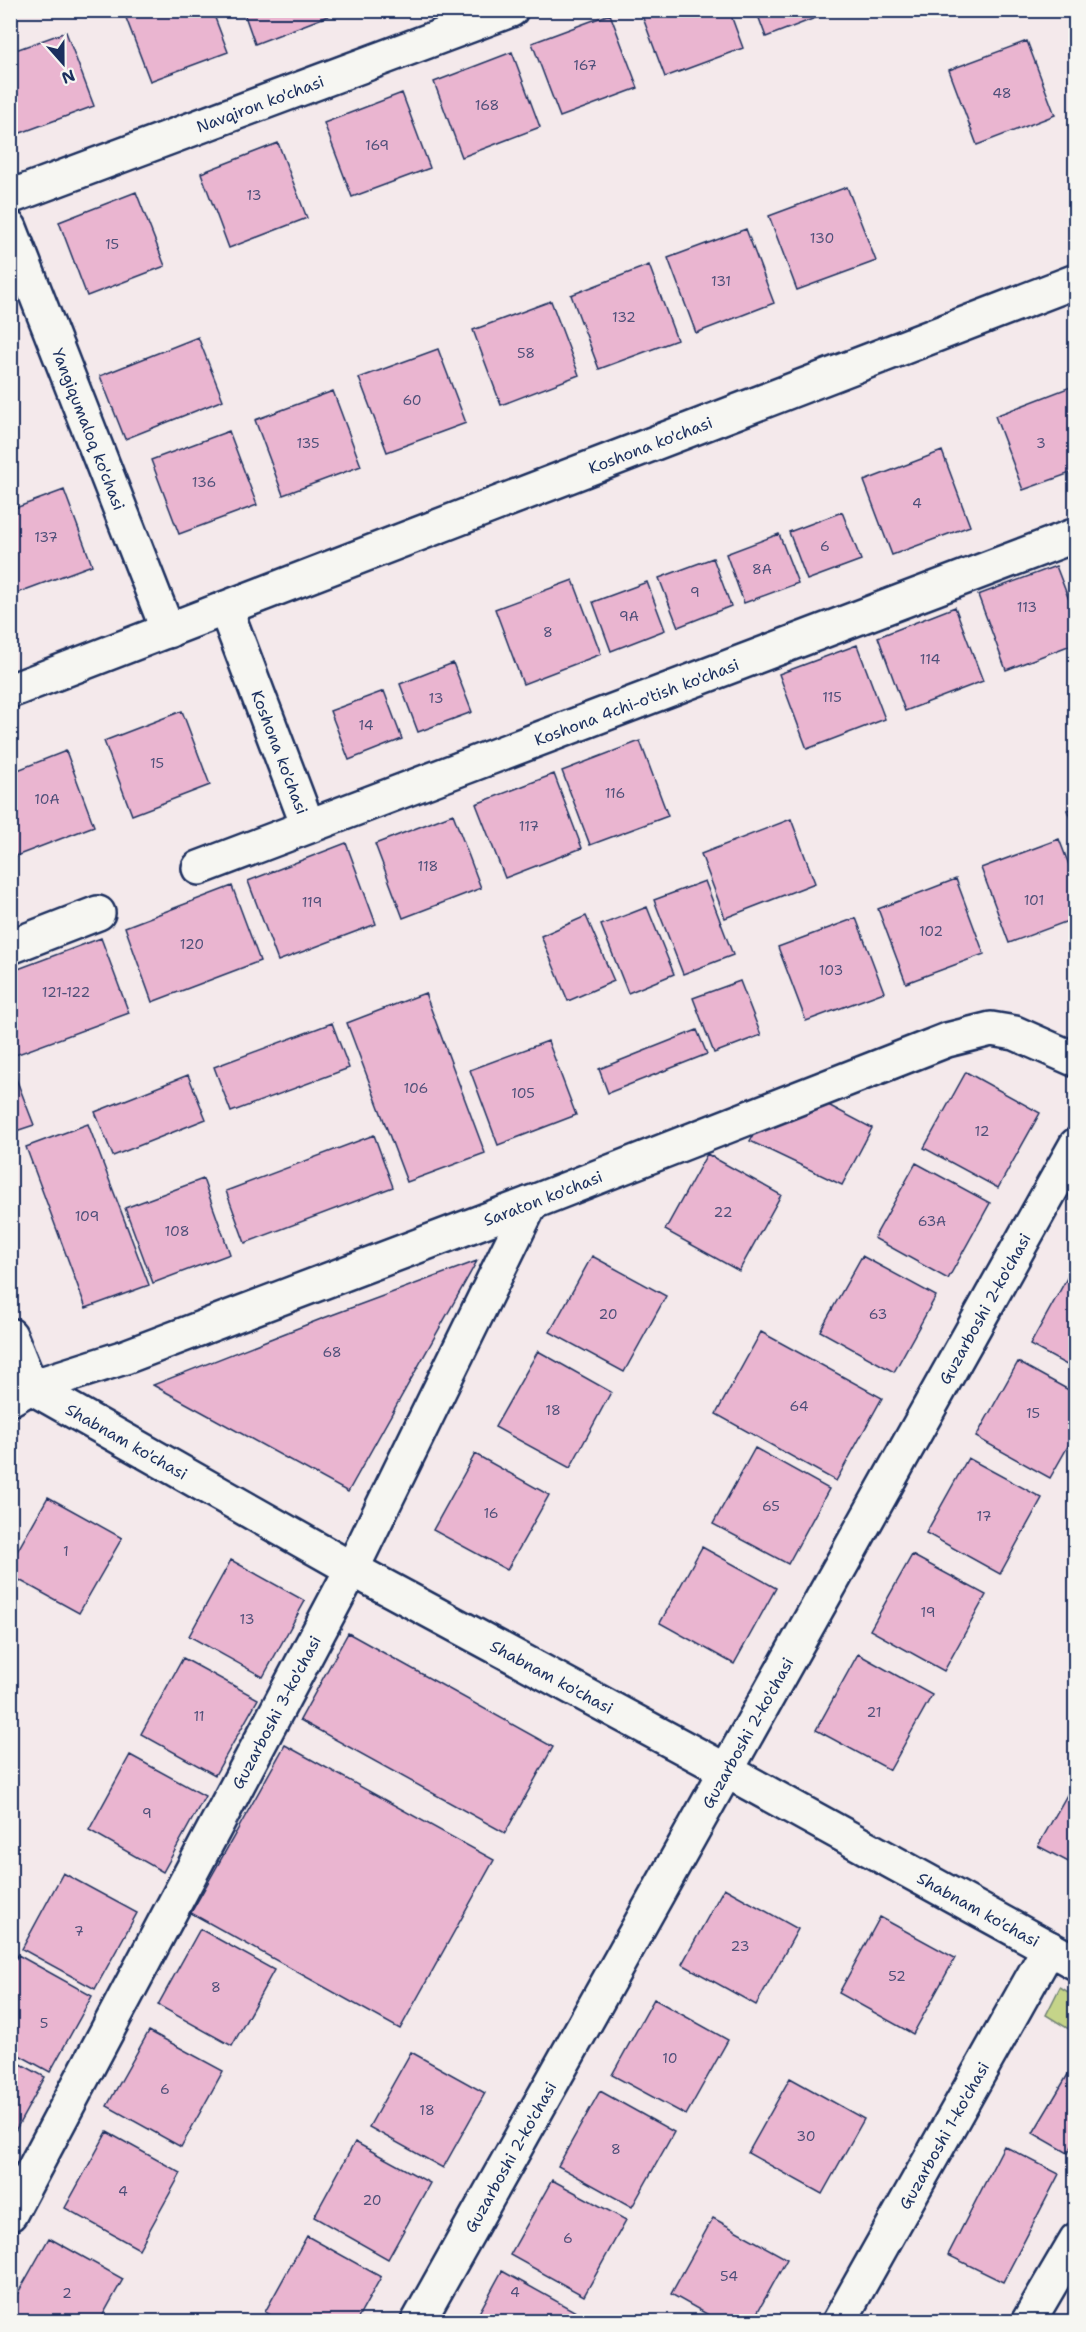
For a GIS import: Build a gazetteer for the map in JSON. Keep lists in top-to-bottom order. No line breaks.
{"streets":{"street":["Navqiron ko'chasi","Yangiqumaloq ko'chasi","Koshona ko'chasi","Koshona 4chi-o'tish ko'chasi","Saraton ko'chasi","Guzarboshi 2-ko'chasi","Shabnam ko'chasi","Guzarboshi 3-ko'chasi","Guzarboshi 1-ko'chasi"]},"crossings":[["Yangiqumaloq ko'chasi","Koshona ko'chasi"],["Koshona ko'chasi","Koshona 4chi-o'tish ko'chasi"],["Saraton ko'chasi","Shabnam ko'chasi"],["Saraton ko'chasi","Guzarboshi 3-ko'chasi"],["Guzarboshi 2-ko'chasi","Shabnam ko'chasi"],["Shabnam ko'chasi","Guzarboshi 3-ko'chasi"],["Shabnam ko'chasi","Guzarboshi 1-ko'chasi"]],"house_numbers":["167","48","168","169","13","130","15","131","132","58","60","135","3","136","4","137","6","8A","9","113","9A","8","114","115","13","14","15","116","10A","117","118","101","119","102","120","103","121-122","106","105","12","22","109","63A","108","20","63","68","64","18","15","65","16","17","1","19","13","21","11","9","7","23","52","8","5","10","6","18","30","8","4","20","6","54","4","2"],"north":"bottom"}
